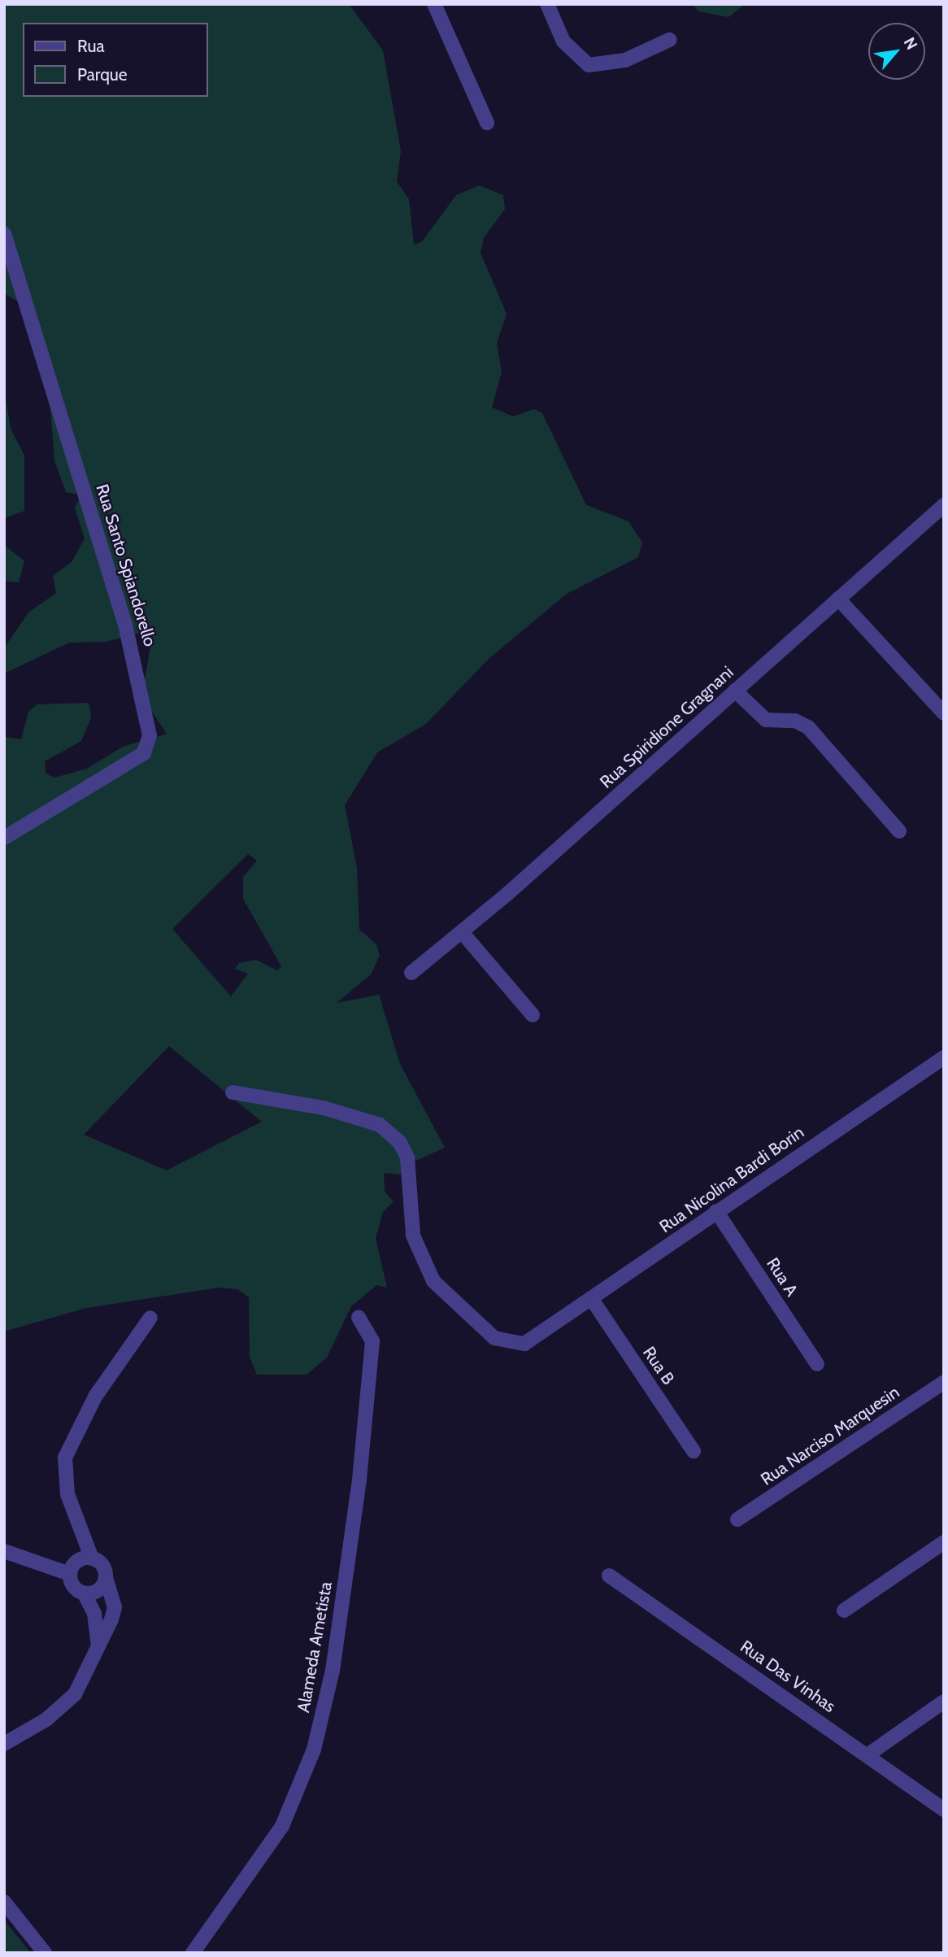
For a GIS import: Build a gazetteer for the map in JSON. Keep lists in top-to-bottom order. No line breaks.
{"streets":{"street":["Rua Santo Spiandorello","Rua Spiridione Gragnani","Rua Nicolina Bardi Borin","Rua A","Rua B","Rua Narciso Marquesin","Alameda Ametista","Rua Das Vinhas"]},"crossings":[["Rua Nicolina Bardi Borin","Rua A"],["Rua Nicolina Bardi Borin","Rua B"]],"legend":["Rua","Parque"],"north":"top right"}
